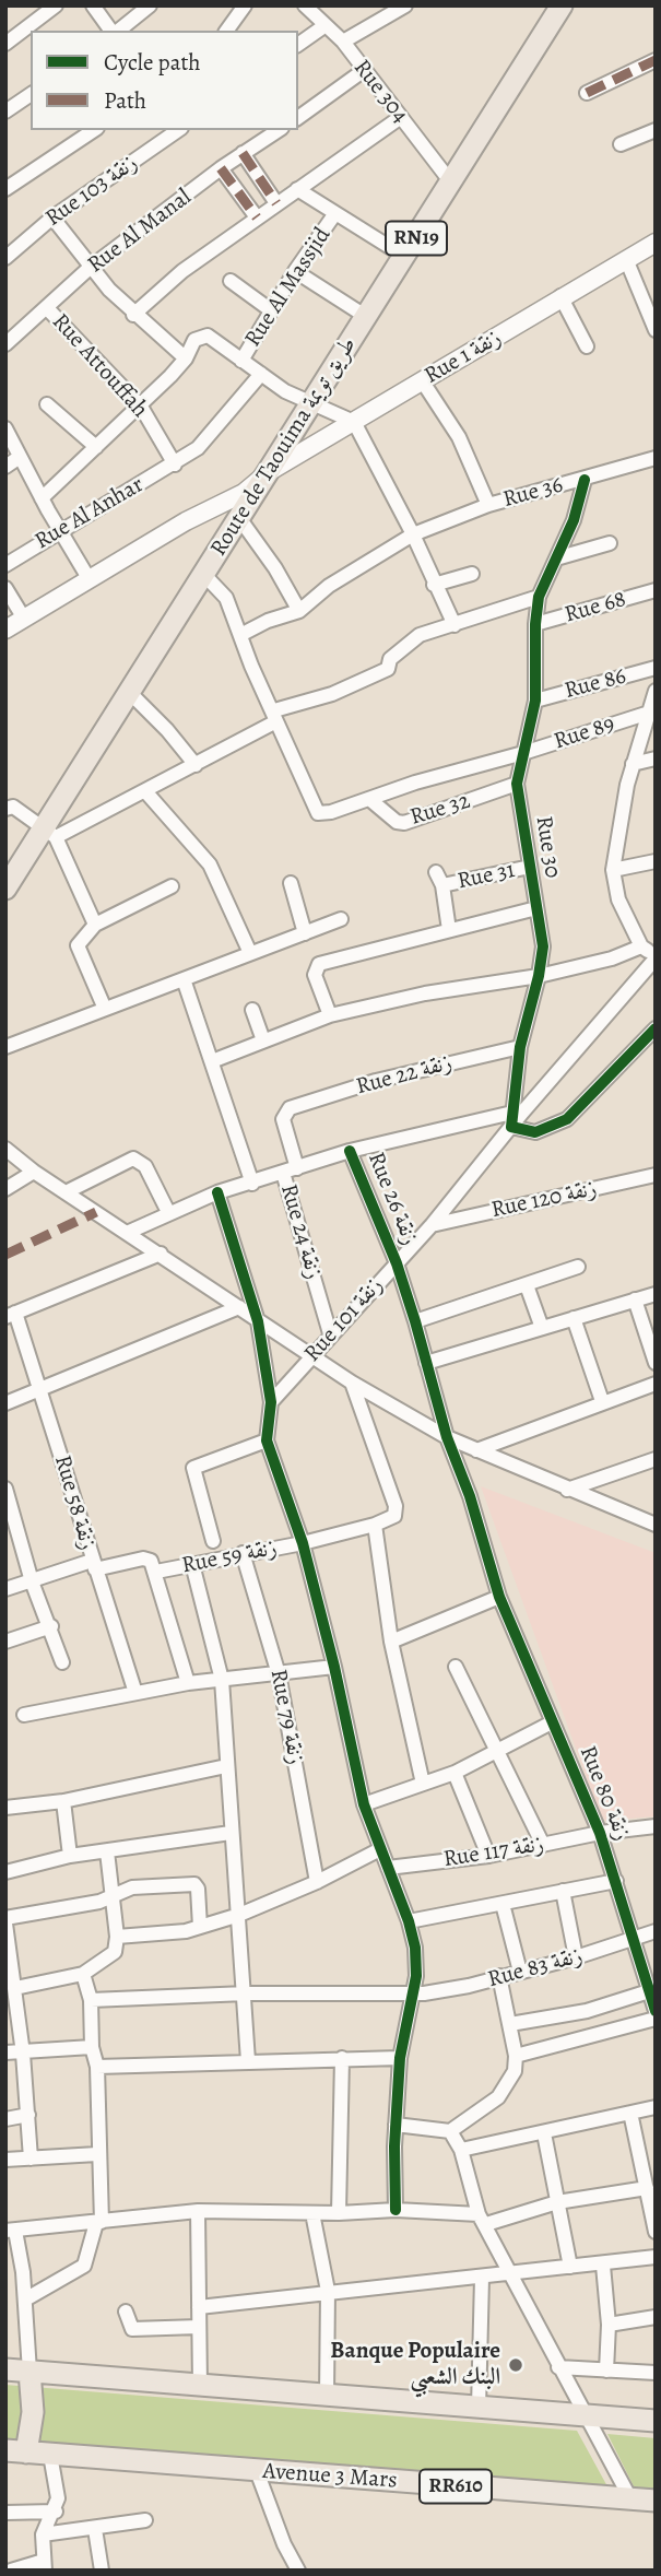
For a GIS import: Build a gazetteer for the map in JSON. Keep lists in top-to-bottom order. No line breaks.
{"streets":{"main road":["RN19","Route de Taouima طريق تويمة","Avenue 3 Mars","RR610"],"street":["Rue 304","Rue 103 زنقة","Rue Al Manal","Rue Al Massjid","Rue 1 زنقة","Rue Attouffah","Rue 36","Rue Al Anhar","Rue 68","Rue 86","Rue 89","Rue 32","Rue 30","Rue 31","Rue 22 زنقة","Rue 26 زنقة","Rue 120 زنقة","Rue 24 زنقة","Rue 101 زنقة","Rue 58 زنقة","Rue 59 زنقة","Rue 79 زنقة","Rue 80 زنقة","Rue 117 زنقة","Rue 83 زنقة"]},"crossings":[["Rue 304","Route de Taouima طريق تويمة"],["Rue Al Manal","Rue Attouffah"],["Rue 1 زنقة","Route de Taouima طريق تويمة"],["Rue Attouffah","Rue Al Anhar"],["Rue 36","Rue 30"],["Rue 68","Rue 30"],["Rue 86","Rue 30"],["Rue 89","Rue 32"],["Rue 89","Rue 30"],["Rue 32","Rue 30"],["Rue 30","Rue 31"],["Rue 30","Rue 22 زنقة"],["Rue 30","Rue 101 زنقة"],["Rue 26 زنقة","Rue 101 زنقة"],["Rue 26 زنقة","Rue 80 زنقة"],["Rue 120 زنقة","Rue 101 زنقة"],["Rue 24 زنقة","Rue 101 زنقة"],["Rue 59 زنقة","Rue 79 زنقة"],["Rue 80 زنقة","Rue 117 زنقة"],["Rue 80 زنقة","Rue 83 زنقة"]],"places":["Banque Populaire البنك الشعبي"],"legend":["Cycle path","Path"]}
